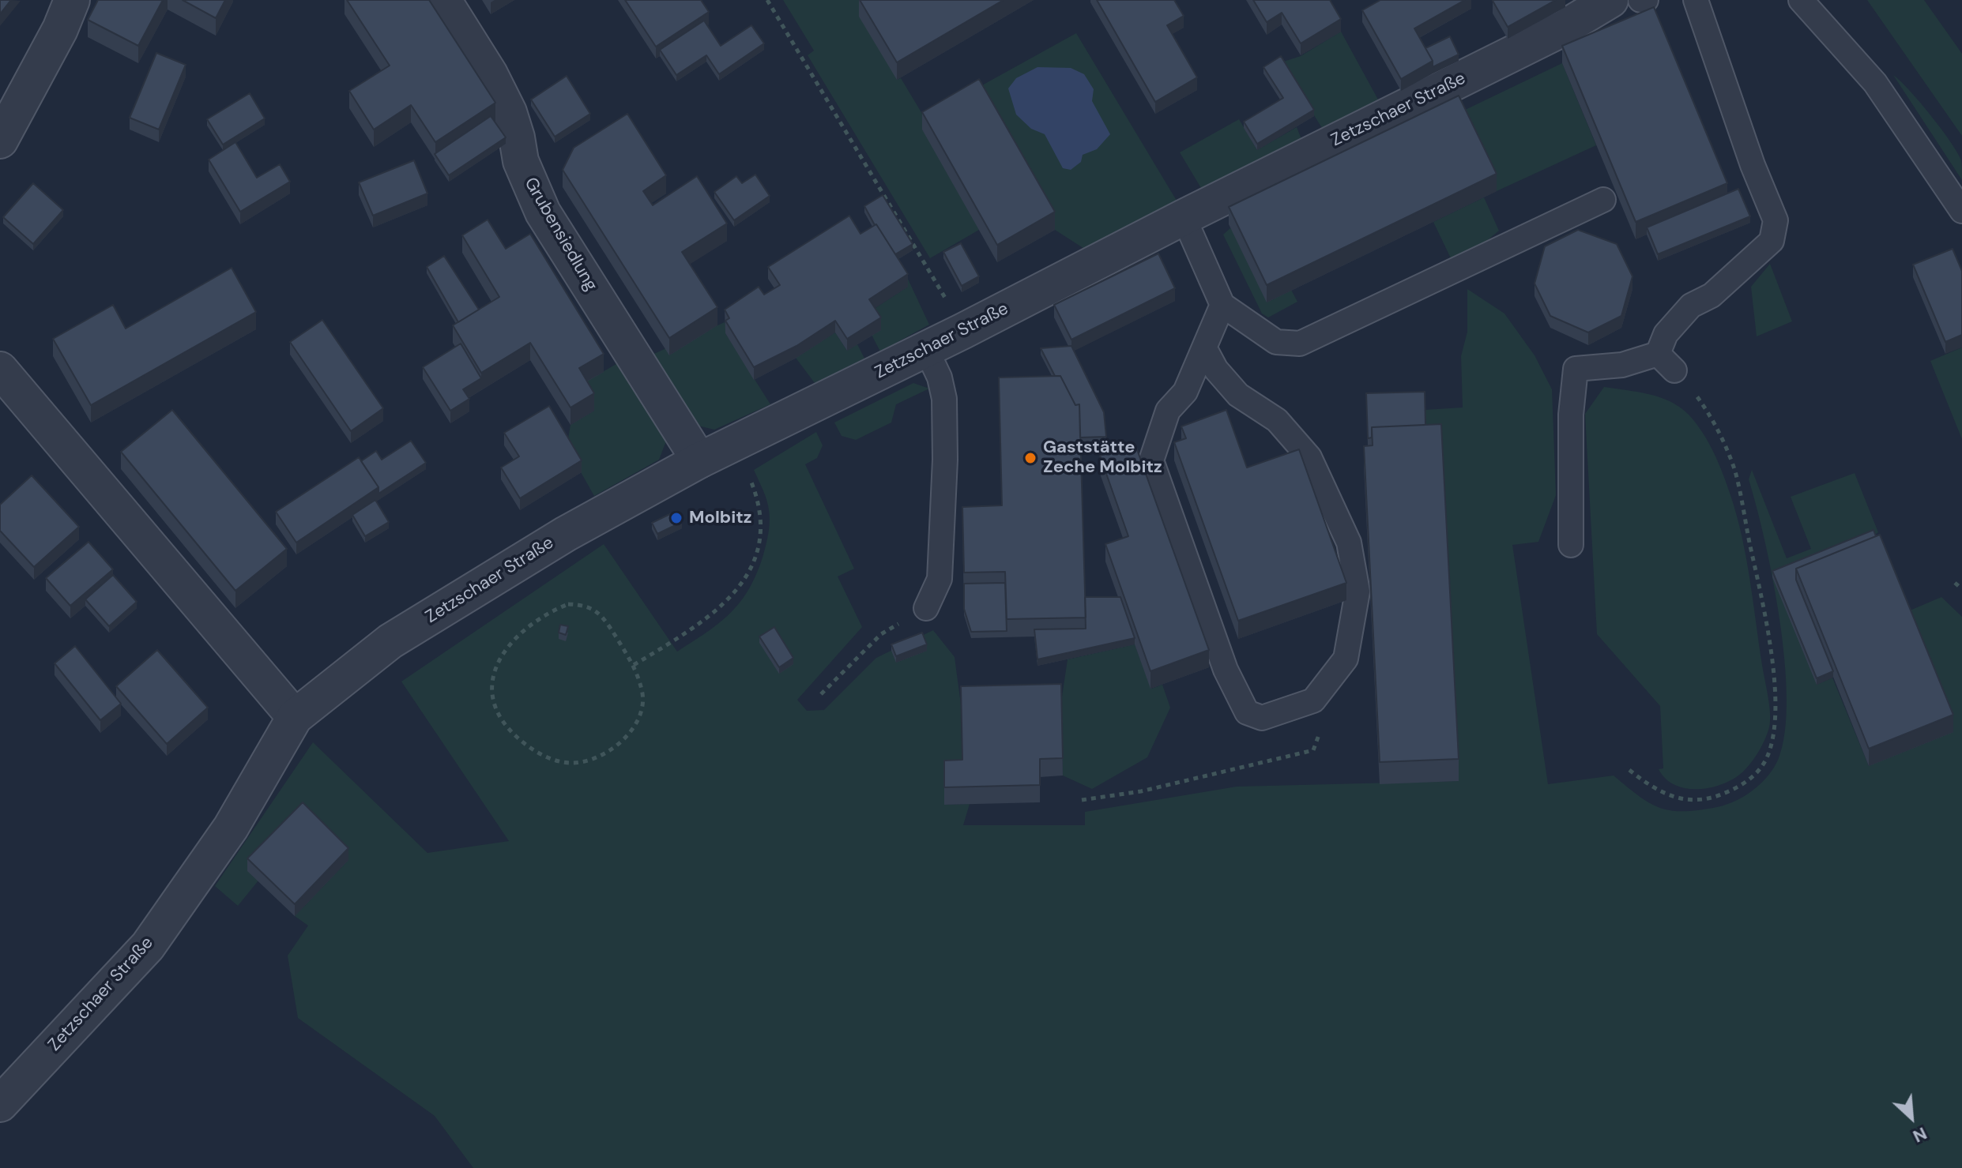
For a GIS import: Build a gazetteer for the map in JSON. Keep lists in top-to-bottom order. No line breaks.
{"streets":{"street":["Zetzschaer Straße","Grubensiedlung"]},"crossings":[["Zetzschaer Straße","Grubensiedlung"]],"places":["Gaststätte Zeche Molbitz","Molbitz"],"north":"bottom right"}
